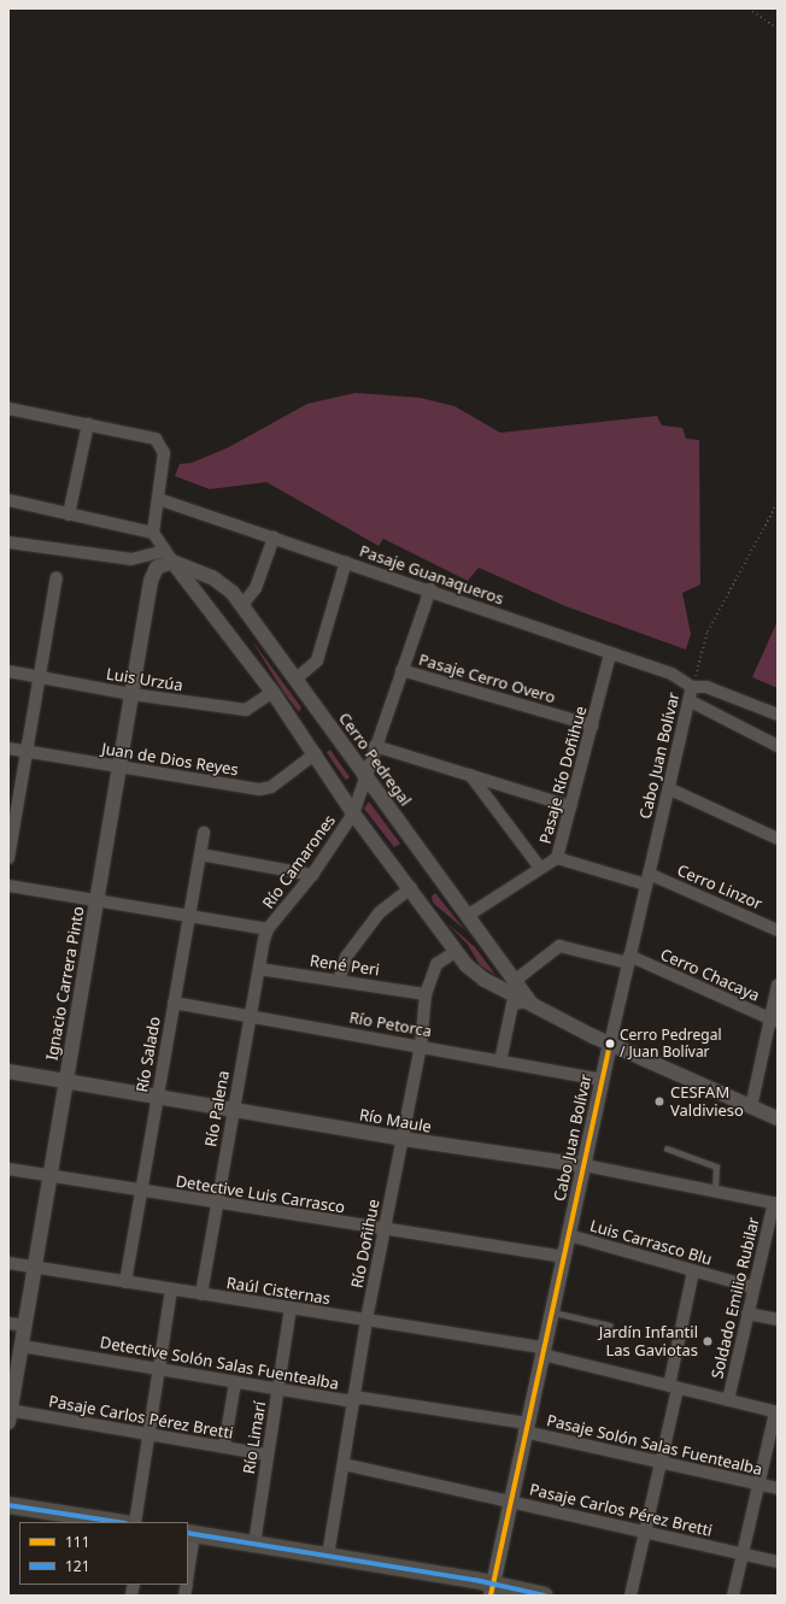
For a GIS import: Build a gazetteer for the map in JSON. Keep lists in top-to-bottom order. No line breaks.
{"streets":{"street":["Pasaje Guanaqueros","Pasaje Cerro Overo","Luis Urzúa","Cabo Juan Bolívar","Juan de Dios Reyes","Cerro Pedregal","Pasaje Río Doñihue","Río Camarones","Cerro Linzor","René Peri","Cerro Chacaya","Ignacio Carrera Pinto","Río Petorca","Río Salado","Río Palena","Río Maule","Detective Luis Carrasco","Luis Carrasco Blu","Río Doñihue","Raúl Cisternas","Soldado Emilio Rubilar","Detective Solón Salas Fuentealba","Pasaje Carlos Pérez Bretti","Río Limarí","Pasaje Solón Salas Fuentealba"]},"crossings":[["Pasaje Guanaqueros","Cabo Juan Bolívar"],["Pasaje Guanaqueros","Pasaje Río Doñihue"],["Pasaje Guanaqueros","Río Camarones"],["Pasaje Cerro Overo","Pasaje Río Doñihue"],["Pasaje Cerro Overo","Río Camarones"],["Luis Urzúa","Ignacio Carrera Pinto"],["Cabo Juan Bolívar","Cerro Linzor"],["Cabo Juan Bolívar","Cerro Chacaya"],["Cabo Juan Bolívar","Río Petorca"],["Cabo Juan Bolívar","Río Maule"],["Cabo Juan Bolívar","Detective Luis Carrasco"],["Cabo Juan Bolívar","Luis Carrasco Blu"],["Cabo Juan Bolívar","Raúl Cisternas"],["Cabo Juan Bolívar","Detective Solón Salas Fuentealba"],["Cabo Juan Bolívar","Pasaje Carlos Pérez Bretti"],["Cabo Juan Bolívar","Pasaje Solón Salas Fuentealba"],["Juan de Dios Reyes","Ignacio Carrera Pinto"],["Cerro Pedregal","Pasaje Río Doñihue"],["Cerro Pedregal","Río Camarones"],["Cerro Pedregal","Cerro Chacaya"],["Cerro Pedregal","Ignacio Carrera Pinto"],["Pasaje Río Doñihue","Cerro Linzor"],["Río Camarones","Ignacio Carrera Pinto"],["Río Camarones","Río Salado"],["Río Camarones","Río Palena"],["René Peri","Río Palena"],["René Peri","Río Doñihue"],["Ignacio Carrera Pinto","Río Maule"],["Ignacio Carrera Pinto","Detective Luis Carrasco"],["Ignacio Carrera Pinto","Raúl Cisternas"],["Ignacio Carrera Pinto","Detective Solón Salas Fuentealba"],["Ignacio Carrera Pinto","Pasaje Carlos Pérez Bretti"],["Río Petorca","Río Salado"],["Río Petorca","Río Palena"],["Río Petorca","Río Doñihue"],["Río Salado","Río Maule"],["Río Salado","Detective Luis Carrasco"],["Río Salado","Raúl Cisternas"],["Río Palena","Río Maule"],["Río Palena","Detective Luis Carrasco"],["Río Palena","Raúl Cisternas"],["Río Maule","Río Doñihue"],["Río Maule","Soldado Emilio Rubilar"],["Detective Luis Carrasco","Río Doñihue"],["Luis Carrasco Blu","Soldado Emilio Rubilar"],["Río Doñihue","Raúl Cisternas"],["Río Doñihue","Detective Solón Salas Fuentealba"],["Río Doñihue","Pasaje Carlos Pérez Bretti"],["Raúl Cisternas","Soldado Emilio Rubilar"],["Raúl Cisternas","Río Limarí"],["Detective Solón Salas Fuentealba","Río Limarí"],["Detective Solón Salas Fuentealba","Pasaje Solón Salas Fuentealba"],["Pasaje Carlos Pérez Bretti","Río Limarí"]],"places":["Cerro Pedregal / Juan Bolívar","CESFAM Valdivieso","Jardín Infantil Las Gaviotas"],"lines":["transit line 111","transit line 121"],"legend":["111","121"]}
